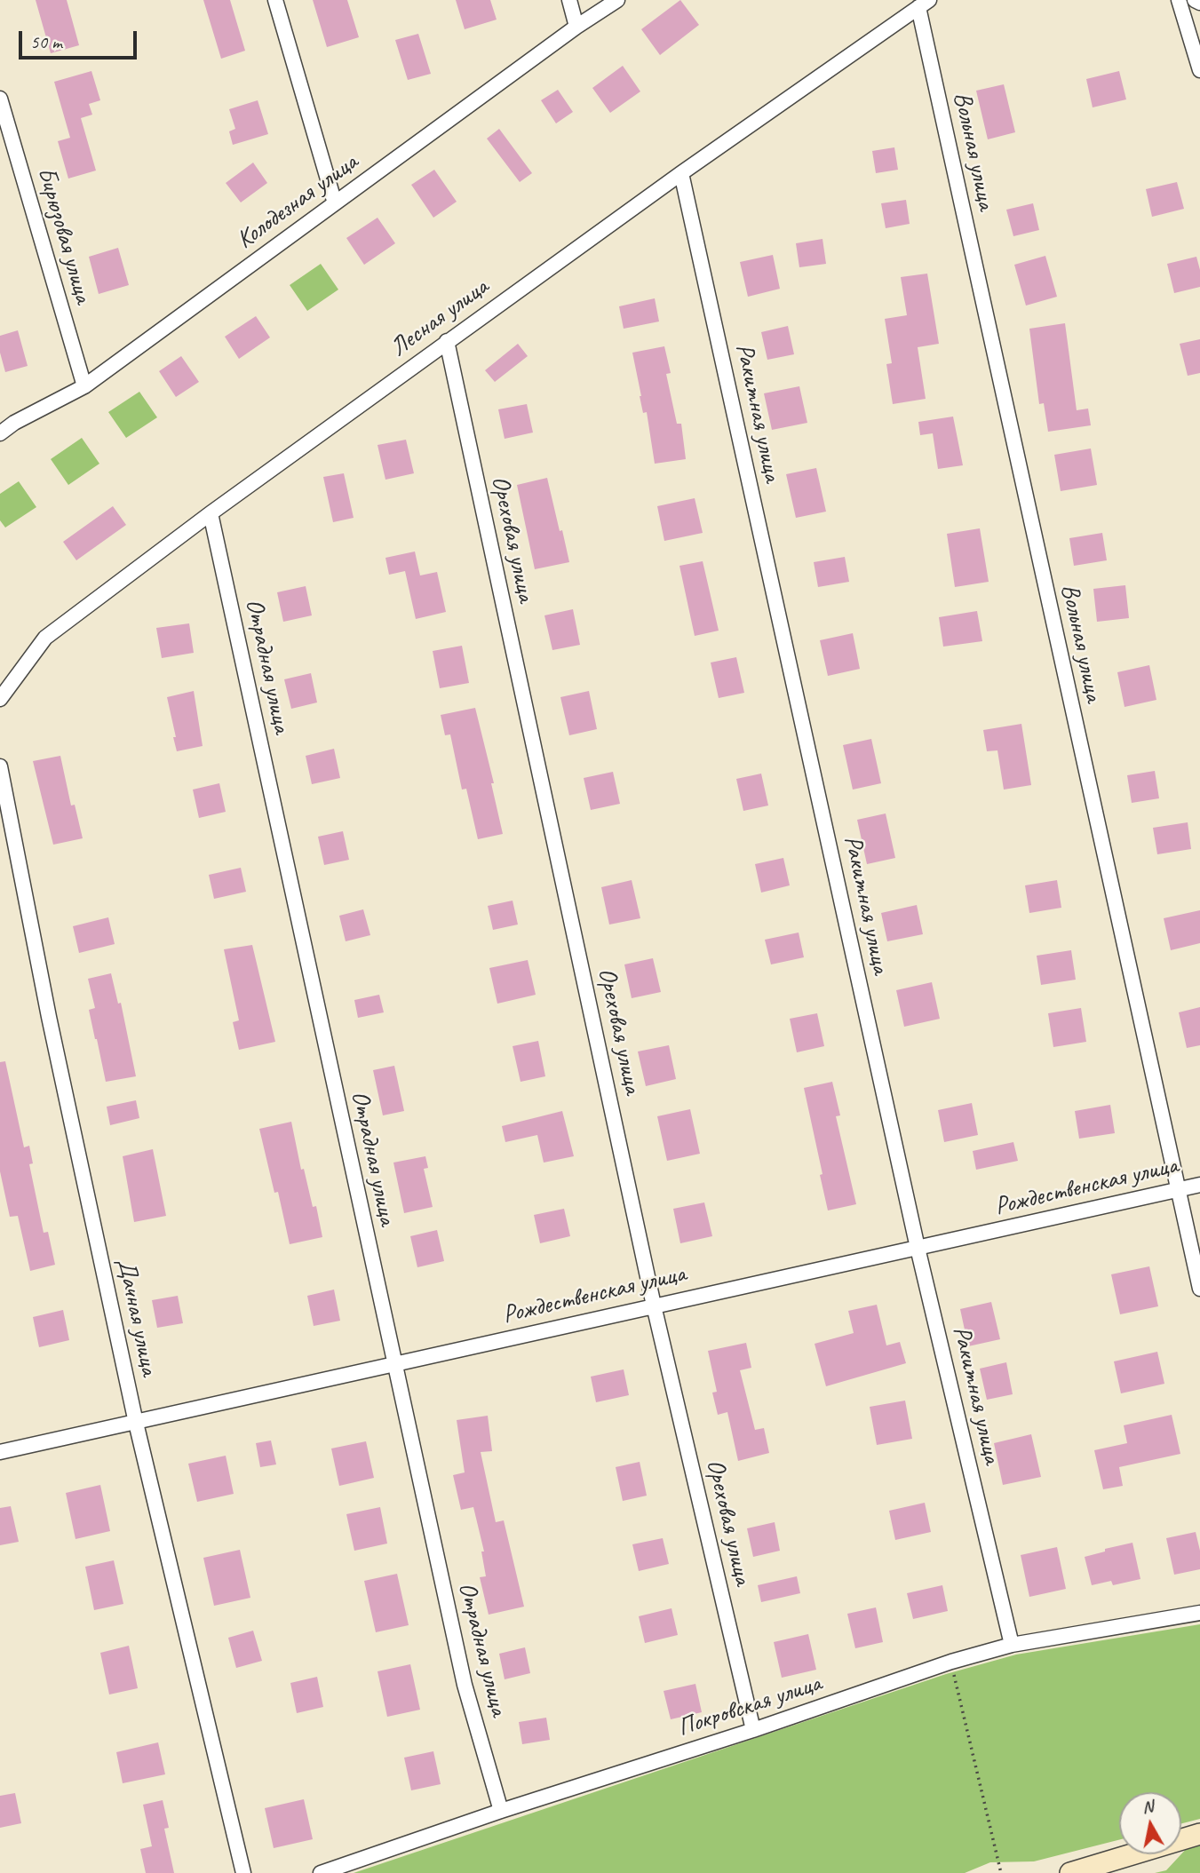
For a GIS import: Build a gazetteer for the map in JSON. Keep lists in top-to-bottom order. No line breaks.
{"streets":{"street":["Вольная улица","Колодезная улица","Бирюзовая улица","Лесная улица","Ракитная улица","Ореховая улица","Отрадная улица","Рождественская улица","Дачная улица","Покровская улица"]},"crossings":[["Вольная улица","Лесная улица"],["Вольная улица","Рождественская улица"],["Колодезная улица","Бирюзовая улица"],["Лесная улица","Ракитная улица"],["Лесная улица","Ореховая улица"],["Лесная улица","Отрадная улица"],["Ракитная улица","Рождественская улица"],["Ракитная улица","Покровская улица"],["Ореховая улица","Рождественская улица"],["Ореховая улица","Покровская улица"],["Отрадная улица","Рождественская улица"],["Отрадная улица","Покровская улица"],["Рождественская улица","Дачная улица"]],"scale_bar":"50 m","north":"top"}
